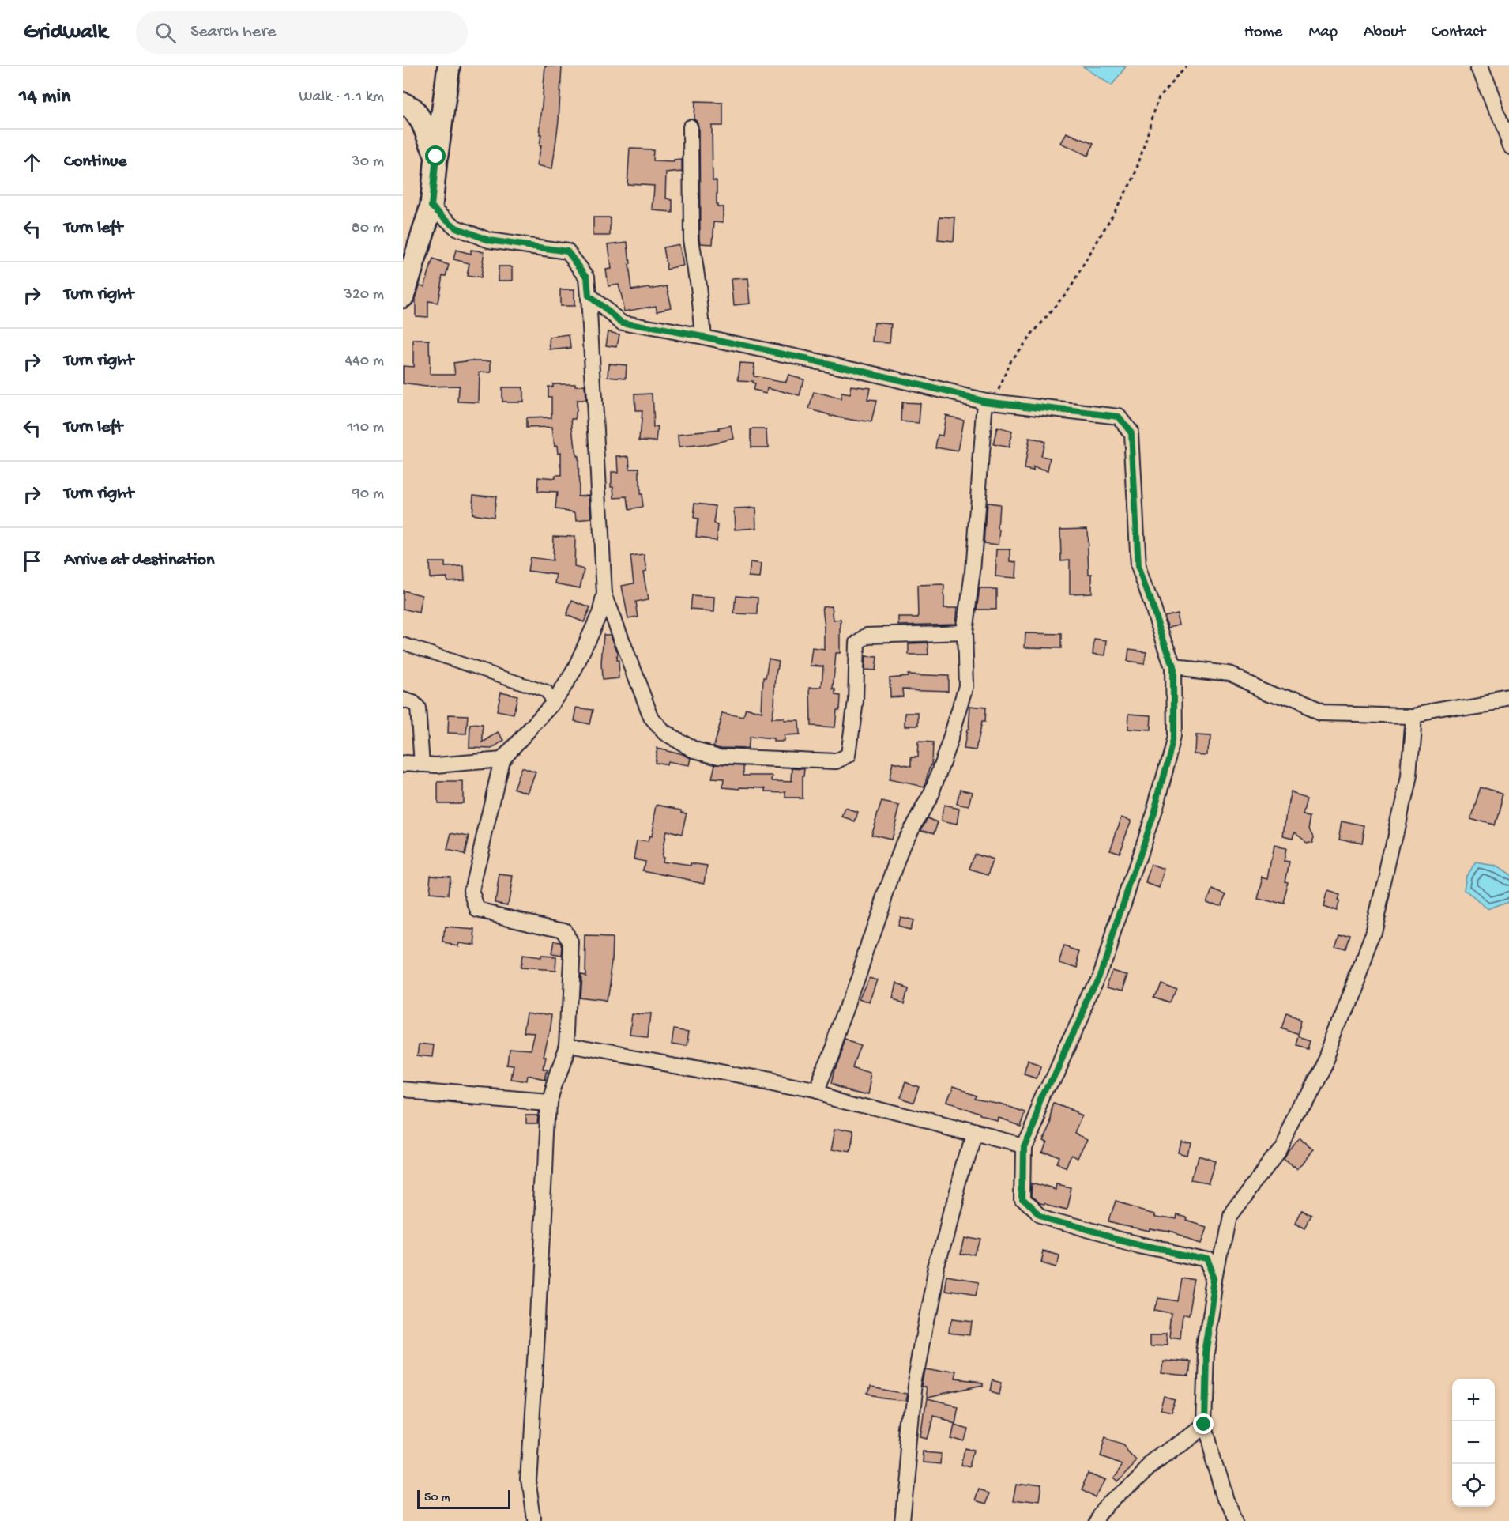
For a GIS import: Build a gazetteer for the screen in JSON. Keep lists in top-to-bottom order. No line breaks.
{"scale_bar":"50 m","page":{"header":"Gridwalk","search":"Search here","nav":["Home","Map","About","Contact"],"heading":["14 min","Walk · 1.1 km"],"list":[["Continue","30 m"],["Turn left","80 m"],["Turn right","320 m"],["Turn right","440 m"],["Turn left","110 m"],["Turn right","90 m"],"Arrive at destination"],"map_buttons":["+","−"],"scale":"50 m"}}
